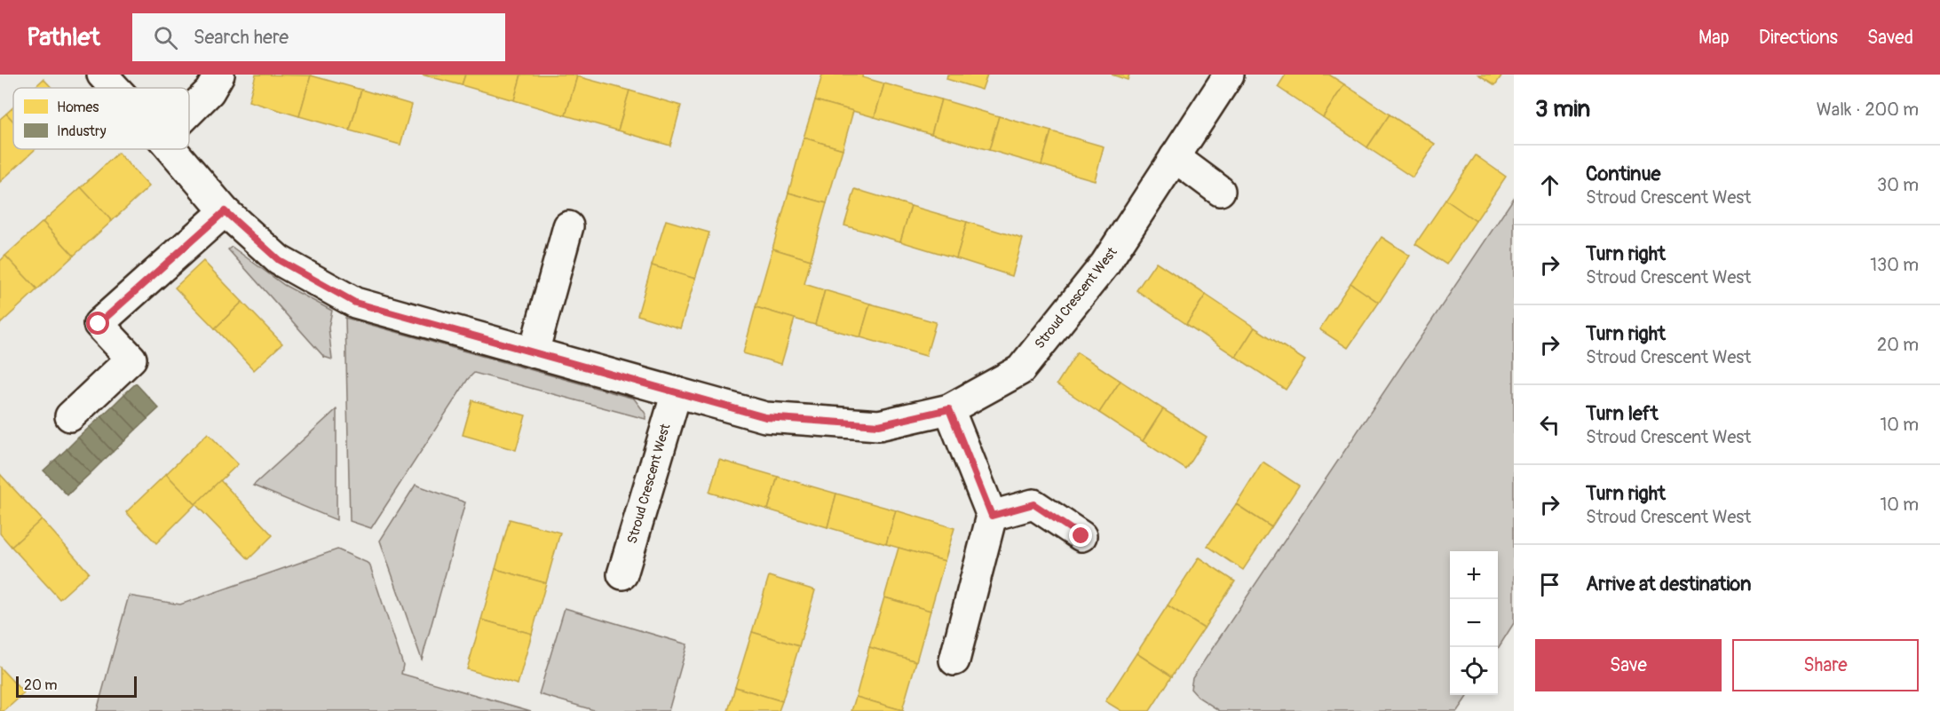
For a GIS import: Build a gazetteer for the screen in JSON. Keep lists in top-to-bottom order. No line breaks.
{"streets":{"street":["Stroud Crescent West"]},"legend":["Homes","Industry"],"scale_bar":"20 m","page":{"header":"Pathlet","search":"Search here","nav":["Map","Directions","Saved"],"heading":["3 min","Walk · 200 m"],"list":[["Continue","Stroud Crescent West","30 m"],["Turn right","Stroud Crescent West","130 m"],["Turn right","Stroud Crescent West","20 m"],["Turn left","Stroud Crescent West","10 m"],["Turn right","Stroud Crescent West","10 m"],"Arrive at destination"],"map_buttons":["+","−"],"buttons":["Save","Share"],"scale":"20 m"}}
